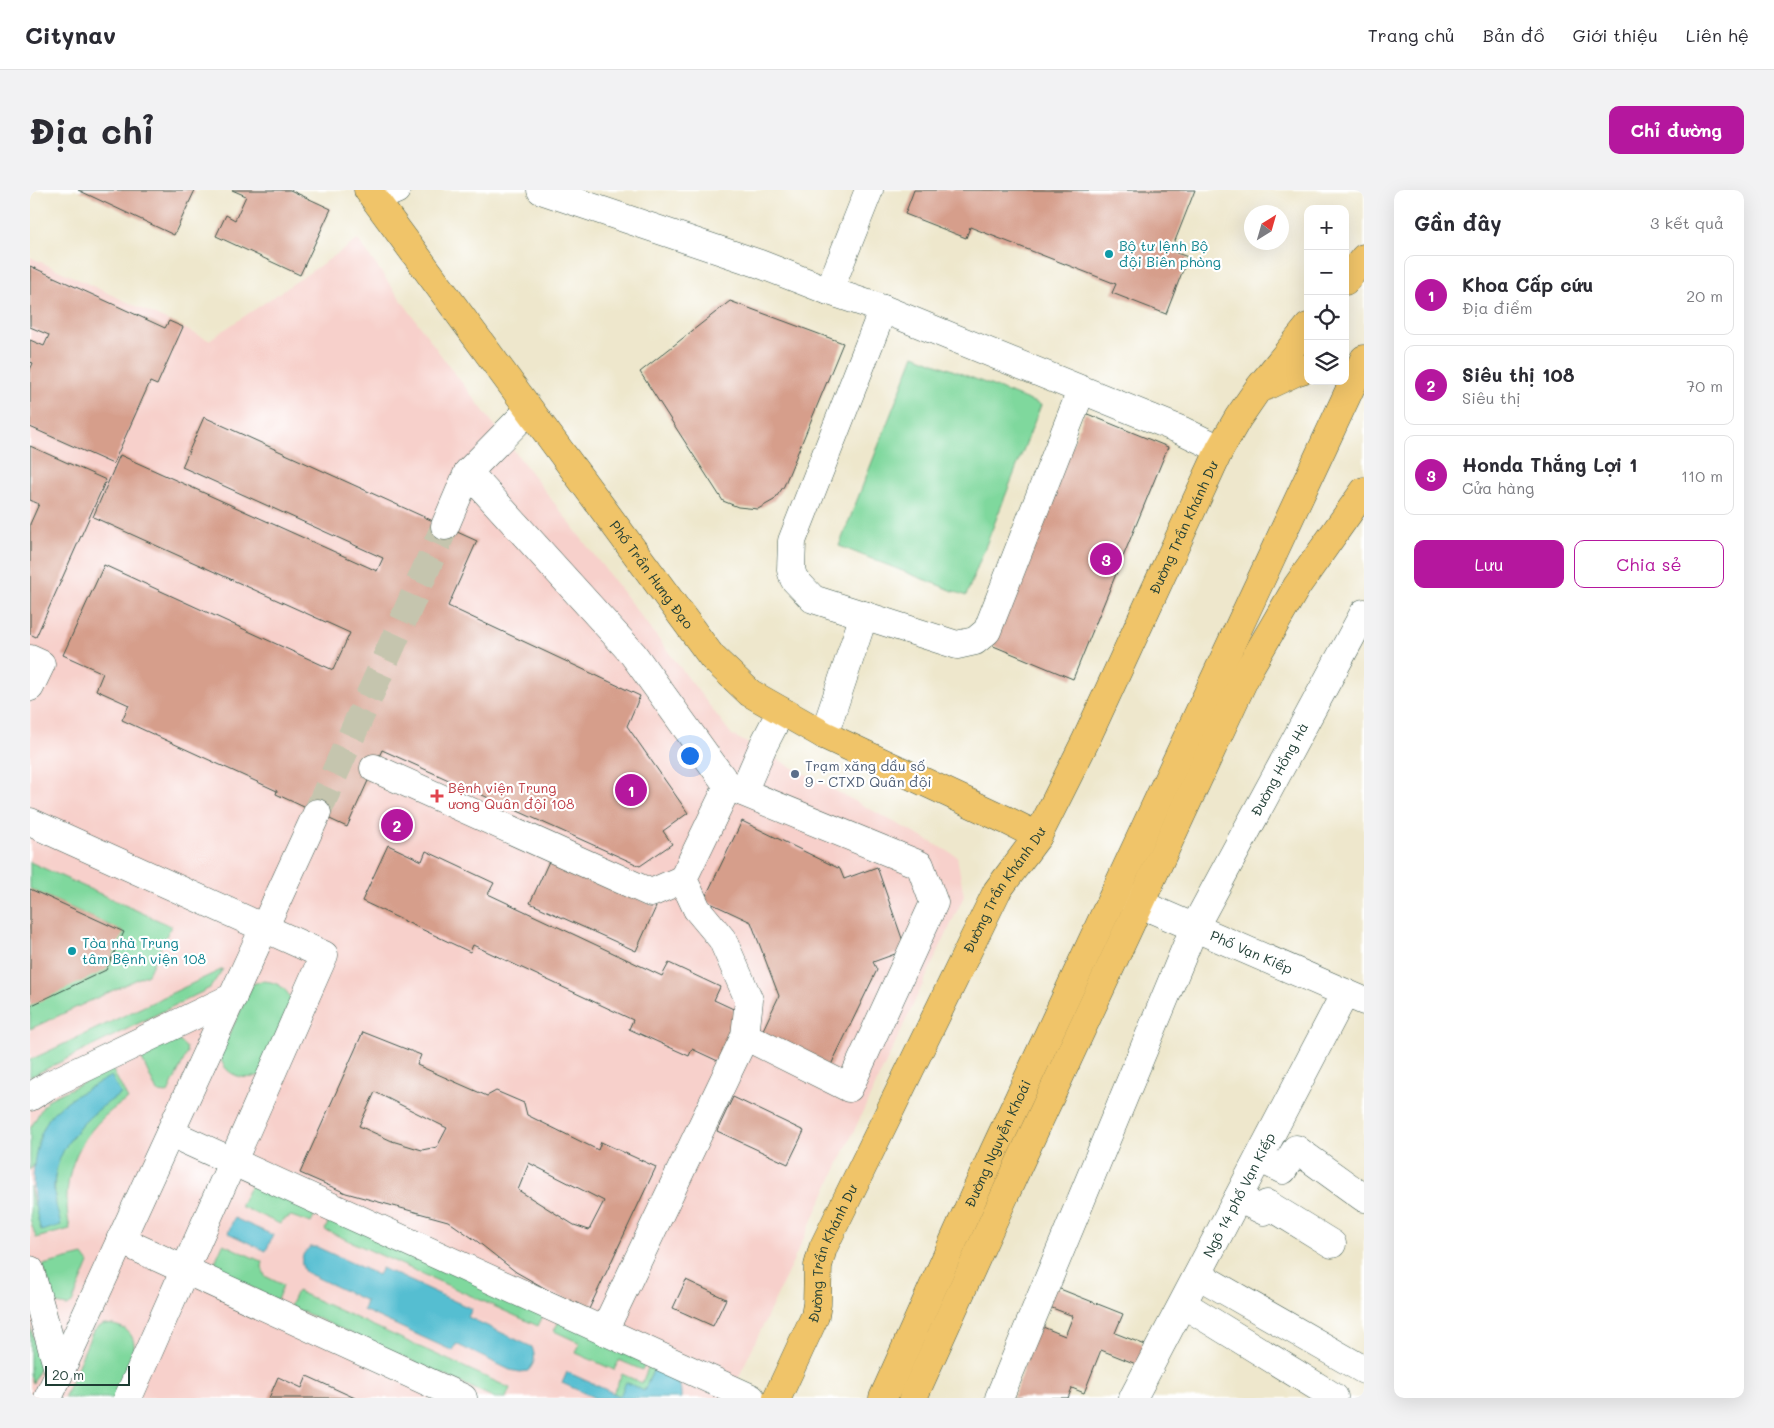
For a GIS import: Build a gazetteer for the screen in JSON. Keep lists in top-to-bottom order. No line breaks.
{"streets":{"main road":["Đường Trần Khánh Dư","Phố Trần Hưng Đạo","Đường Nguyễn Khoái"],"street":["Đường Hồng Hà","Phố Vạn Kiếp","Ngõ 14 phố Vạn Kiếp"]},"crossings":[["Đường Trần Khánh Dư","Phố Trần Hưng Đạo"],["Đường Hồng Hà","Phố Vạn Kiếp"],["Phố Vạn Kiếp","Đường Nguyễn Khoái"],["Phố Vạn Kiếp","Ngõ 14 phố Vạn Kiếp"]],"places":{"other":["Bộ tư lệnh Bộ đội Biên phòng","Trạm xăng dầu số 9 - CTXD Quân đội","Tòa nhà Trung tâm Bệnh viện 108"],"health":["Bệnh viện Trung ương Quân đội 108"]},"scale_bar":"20 m","north":"top right","page":{"header":"Citynav","nav":["Trang chủ","Bản đồ","Giới thiệu","Liên hệ"],"buttons":["Chỉ đường",["Lưu","Chia sẻ"]],"title":"Địa chỉ","heading":["Gần đây","3 kết quả"],"map_buttons":["+","−"],"list":[{"mark":"1","name":"Khoa Cấp cứu","note":"Địa điểm","value":"20 m"},{"mark":"2","name":"Siêu thị 108","note":"Siêu thị","value":"70 m"},{"mark":"3","name":"Honda Thắng Lợi 1","note":"Cửa hàng","value":"110 m"}],"pins":["3","1","2"],"scale":"20 m"}}
